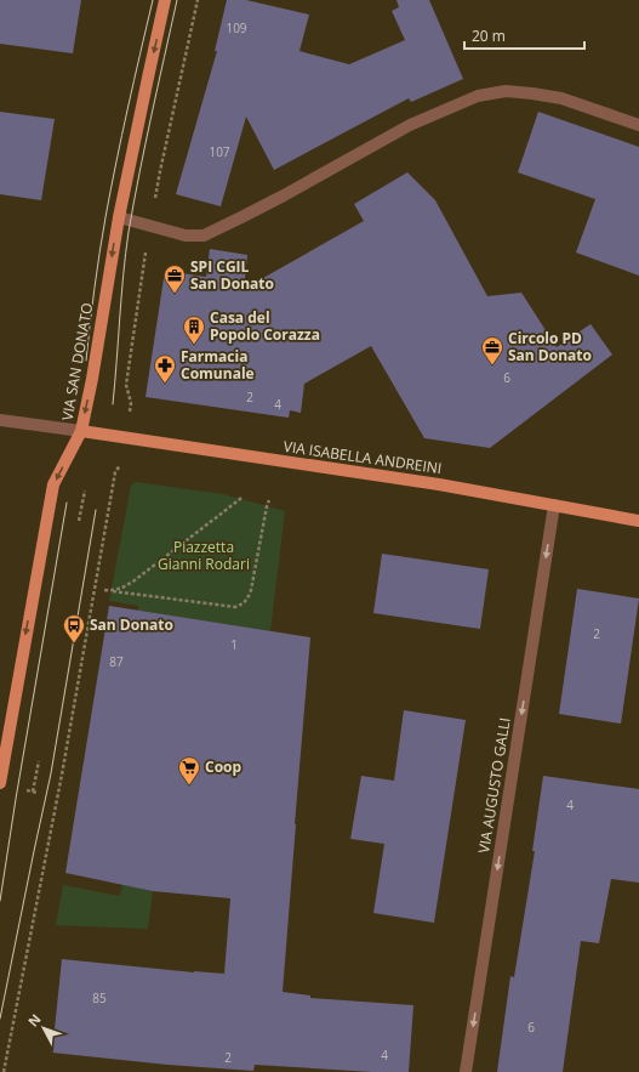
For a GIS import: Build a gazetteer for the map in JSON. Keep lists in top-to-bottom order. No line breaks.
{"streets":{"main road":["VIA SAN DONATO","VIA ISABELLA ANDREINI"],"street":["VIA AUGUSTO GALLI"]},"crossings":[["VIA SAN DONATO","VIA ISABELLA ANDREINI"],["VIA ISABELLA ANDREINI","VIA AUGUSTO GALLI"]],"one_way":["VIA SAN DONATO","VIA AUGUSTO GALLI"],"parks":["Piazzetta Gianni Rodari"],"places":{"office":["SPI CGIL San Donato","Circolo PD San Donato"],"building":["Casa del Popolo Corazza"],"pharmacy":["Farmacia Comunale"],"bus stop":["San Donato"],"supermarket":["Coop"]},"house_numbers":["109","107","6","2","4","2","1","87","4","85","6","4","2"],"scale_bar":"20 m","north":"top left"}
